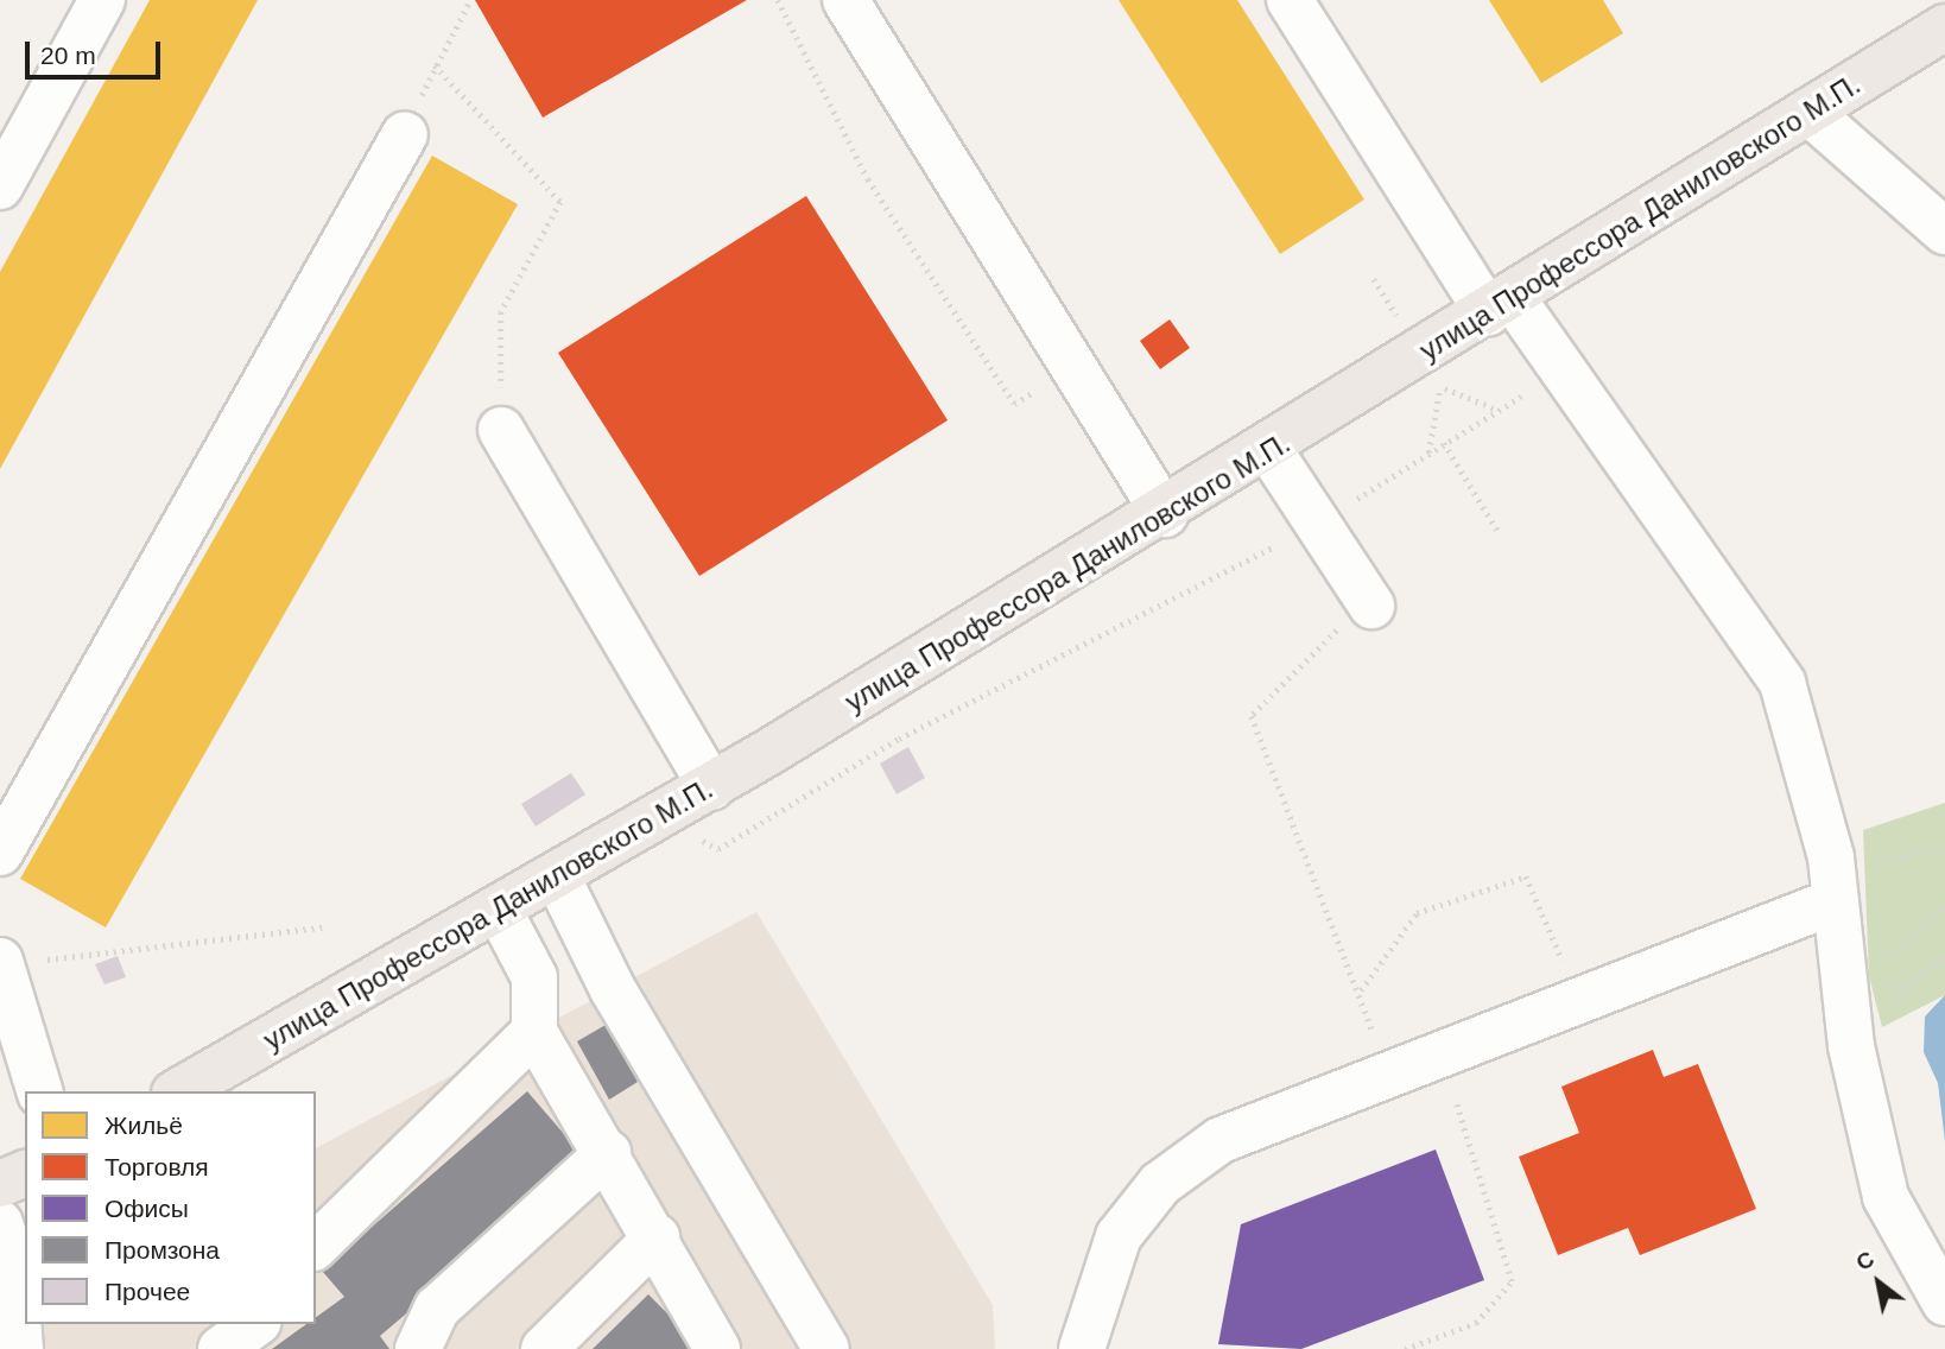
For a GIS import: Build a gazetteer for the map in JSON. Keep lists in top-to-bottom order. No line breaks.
{"streets":{"main road":["улица Профессора Даниловского М.П."]},"legend":["Жильё","Торговля","Офисы","Промзона","Прочее"],"scale_bar":"20 m","north":"top left"}
